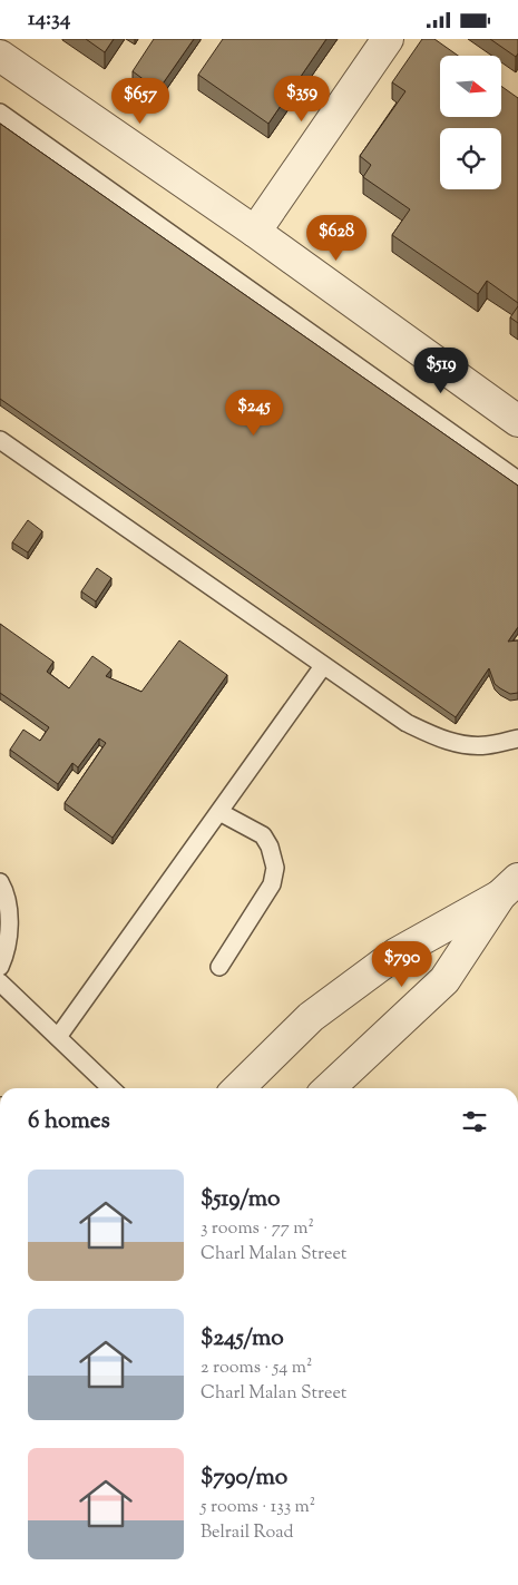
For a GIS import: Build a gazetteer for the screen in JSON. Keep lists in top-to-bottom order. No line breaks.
{"north":"right","page":{"status":"14:34","price":["$359","$657","$628","$519","$245","$790"],"heading":"6 homes","list":[{"name":"$519/mo","note":"3 rooms · 77 m² · Charl Malan Street"},{"name":"$245/mo","note":"2 rooms · 54 m² · Charl Malan Street"},{"name":"$790/mo","note":"5 rooms · 133 m² · Belrail Road"}]}}
